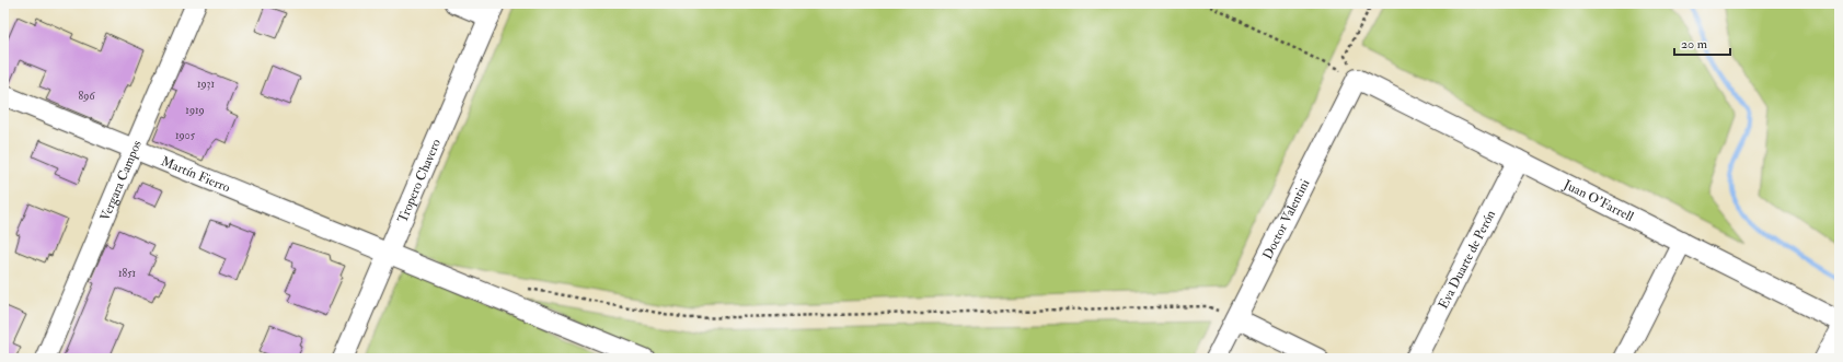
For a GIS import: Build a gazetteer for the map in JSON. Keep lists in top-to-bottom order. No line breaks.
{"streets":{"street":["Martín Fierro","Vergara Campos","Tropero Chavero","Juan O'Farrell","Doctor Valentini","Eva Duarte de Perón"]},"crossings":[["Martín Fierro","Vergara Campos"],["Martín Fierro","Tropero Chavero"],["Juan O'Farrell","Doctor Valentini"],["Juan O'Farrell","Eva Duarte de Perón"]],"house_numbers":["1931","896","1919","1905","1851"],"scale_bar":"20 m"}
